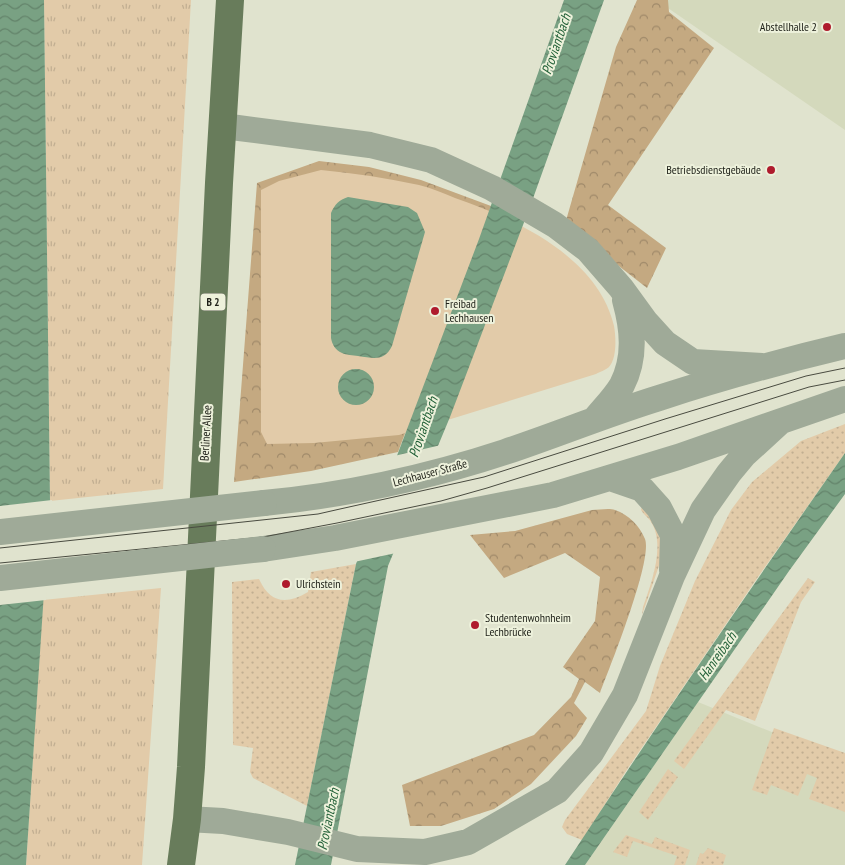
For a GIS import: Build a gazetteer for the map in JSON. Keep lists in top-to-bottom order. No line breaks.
{"streets":{"main road":["B 2","Berliner Allee"],"street":["Lechhauser Straße"]},"water":["Proviantbach","Hanreibach"],"places":["Abstellhalle 2","Betriebsdienstgebäude","Freibad Lechhausen","Ulrichstein","Studentenwohnheim Lechbrücke"]}
